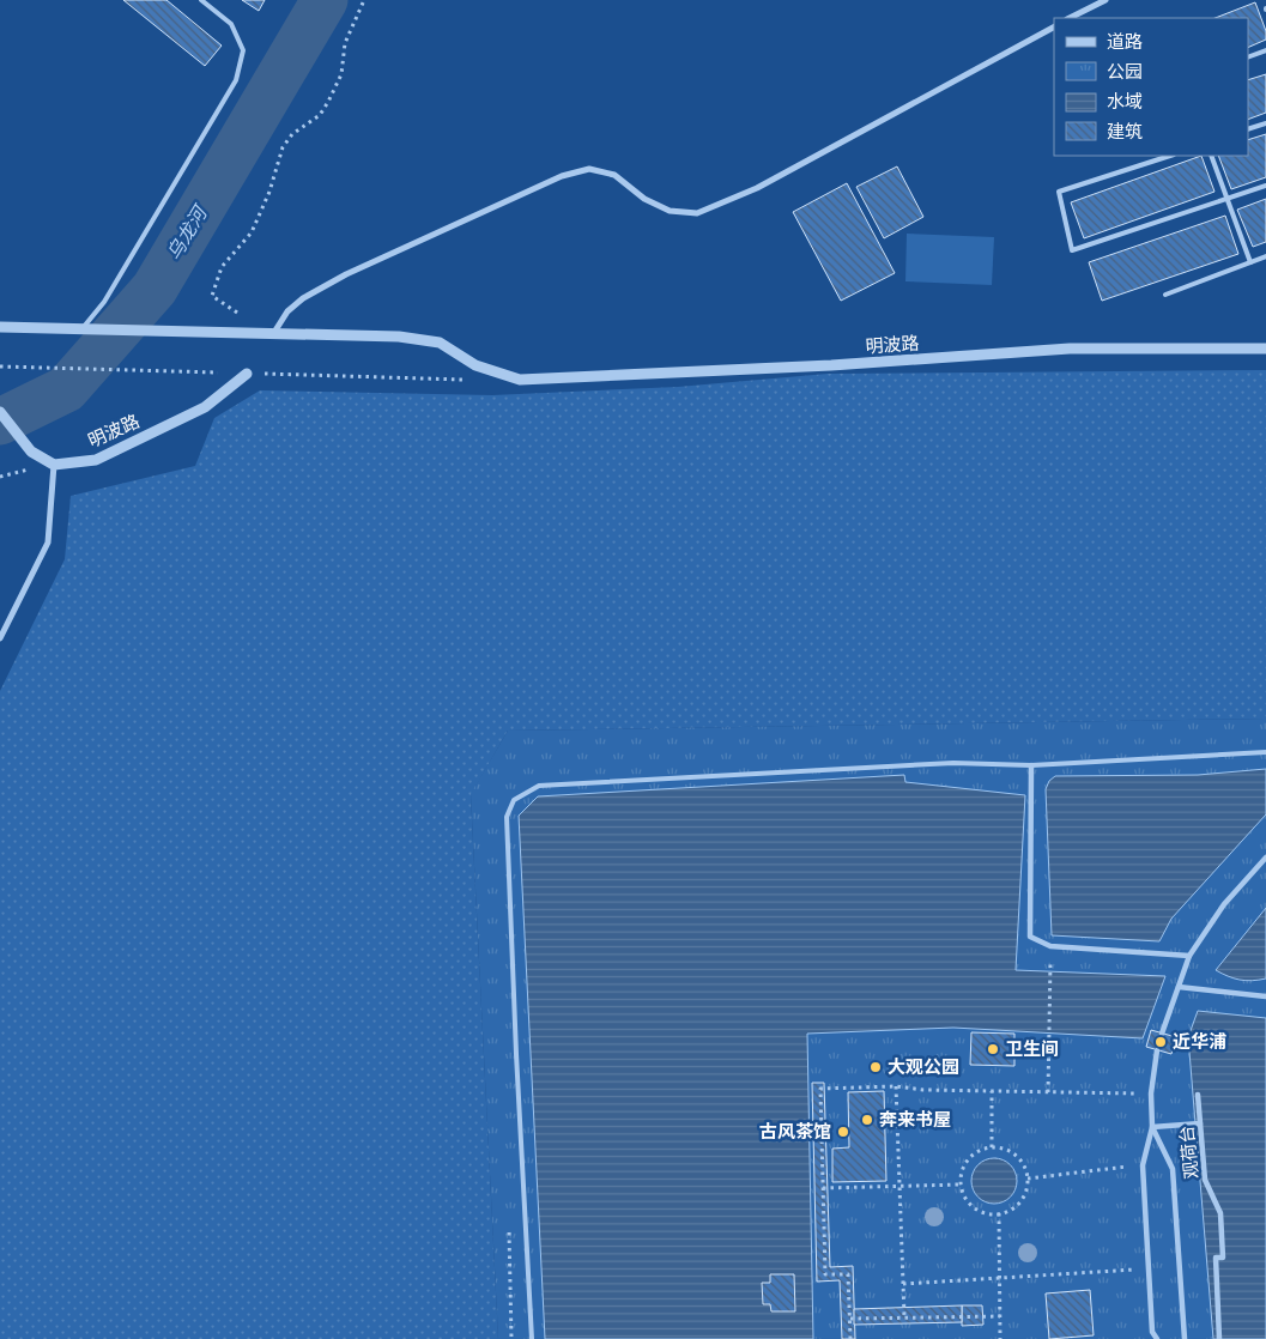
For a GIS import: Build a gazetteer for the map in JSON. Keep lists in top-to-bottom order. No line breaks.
{"streets":{"street":["明波路","观荷台"]},"water":["乌龙河"],"places":["近华浦","卫生间","大观公园","奔来书屋","古风茶馆"],"legend":["道路","公园","水域","建筑"]}
